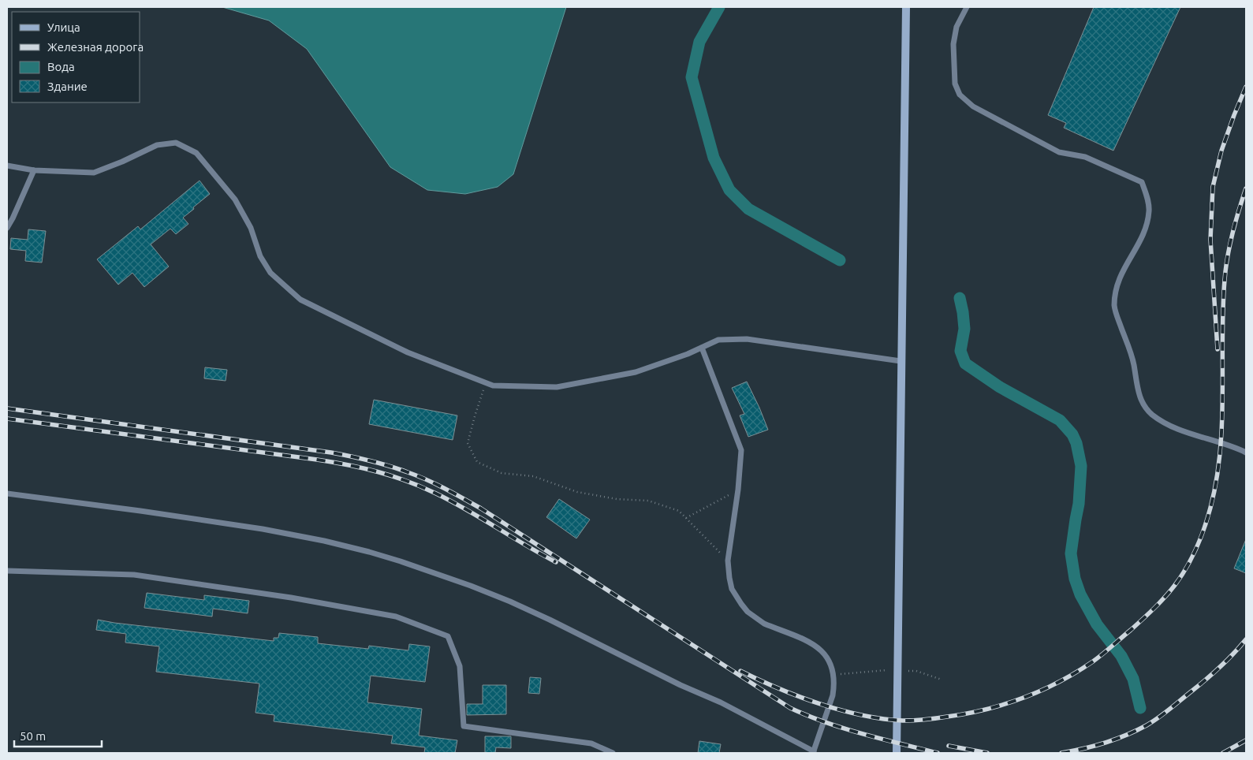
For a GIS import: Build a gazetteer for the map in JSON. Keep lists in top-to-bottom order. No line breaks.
{"legend":["Улица","Железная дорога","Вода","Здание"],"scale_bar":"50 m"}
